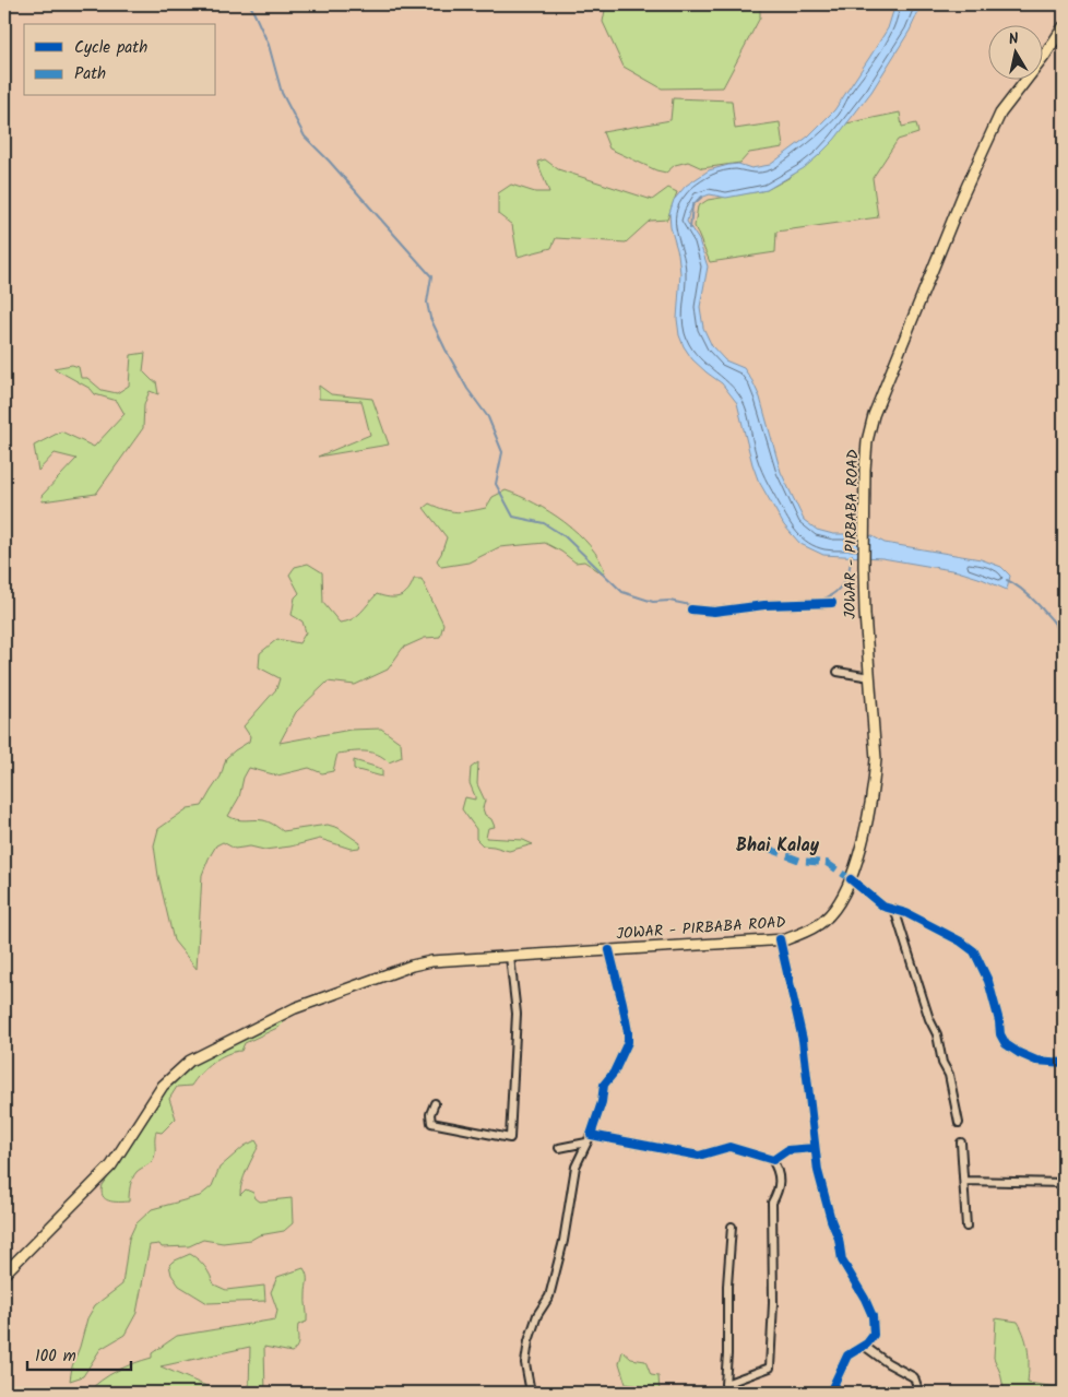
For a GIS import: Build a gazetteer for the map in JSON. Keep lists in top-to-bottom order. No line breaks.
{"streets":{"main road":["JOWAR - PIRBABA ROAD"]},"districts":["Bhai Kalay"],"legend":["Cycle path","Path"],"scale_bar":"100 m","north":"top"}
